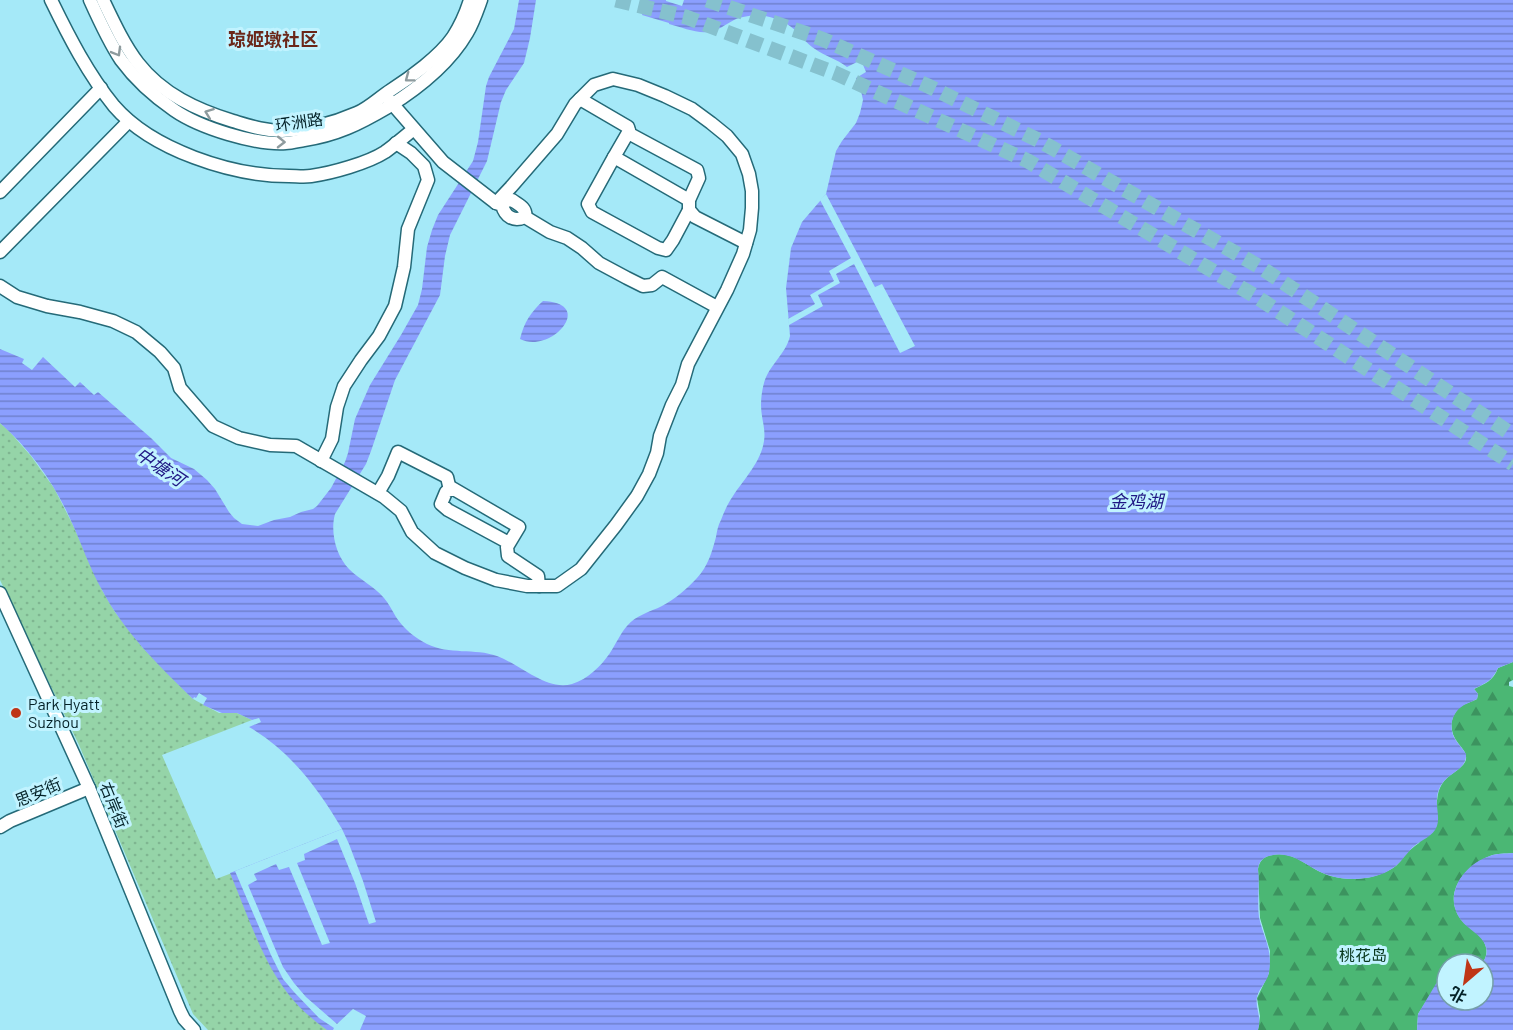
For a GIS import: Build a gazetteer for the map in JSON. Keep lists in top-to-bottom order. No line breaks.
{"streets":{"street":["环洲路","思安街","右岸街"]},"crossings":[["思安街","右岸街"]],"districts":["琼姬墩社区"],"water":["中塘河","金鸡湖"],"parks":["桃花岛"],"places":["Park Hyatt Suzhou"],"north":"bottom left"}
